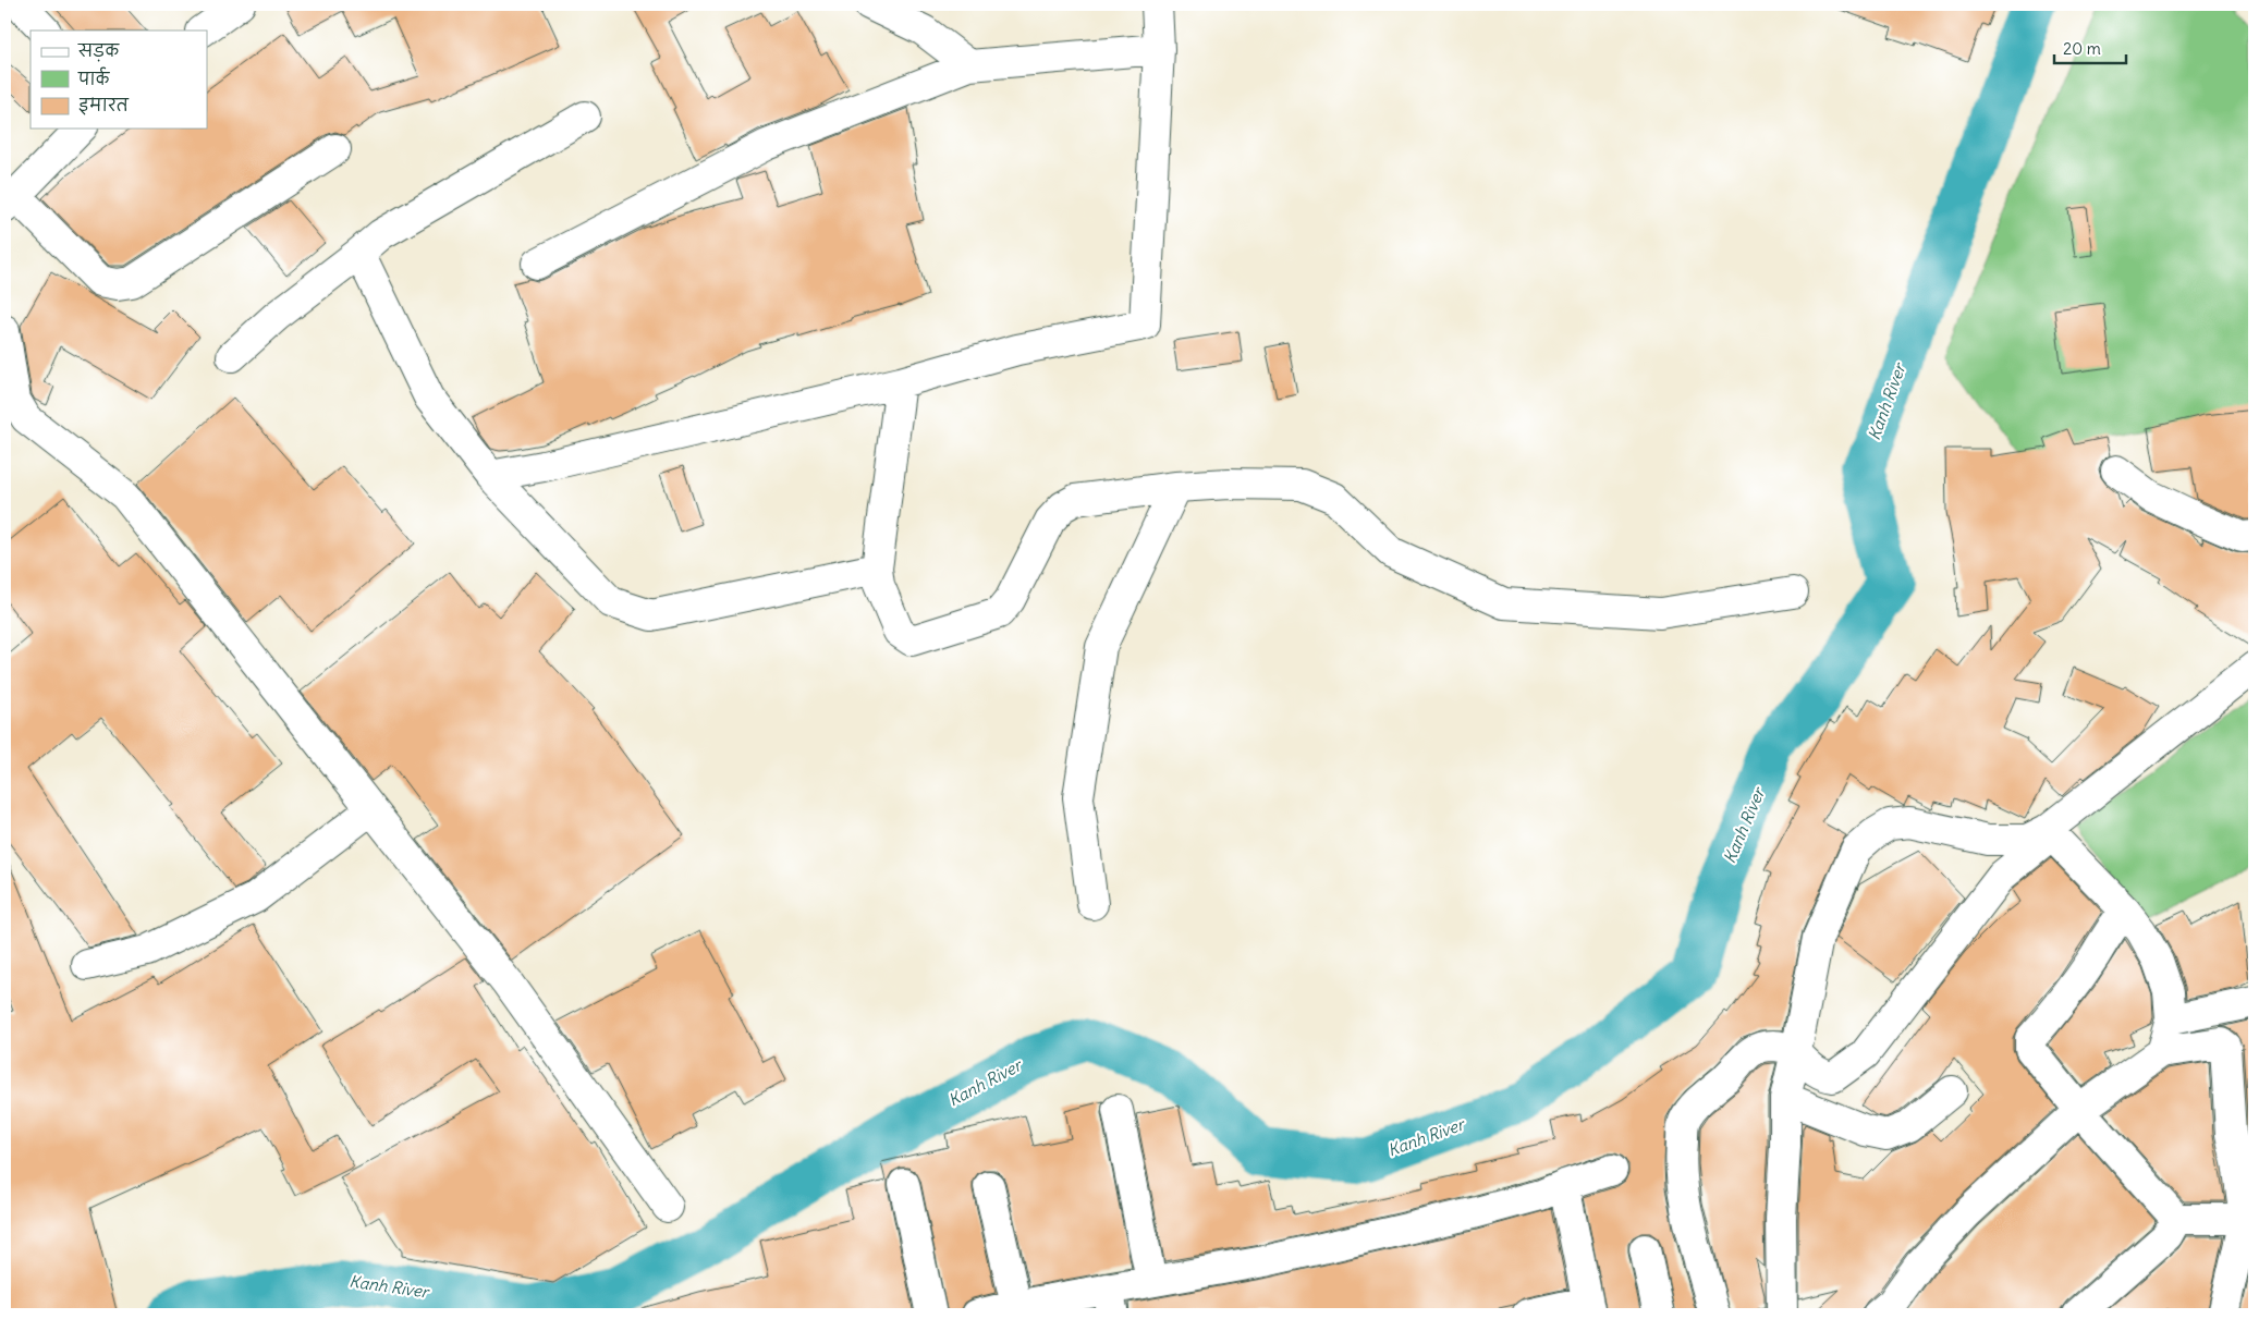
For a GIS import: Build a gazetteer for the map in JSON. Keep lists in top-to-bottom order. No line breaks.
{"water":["Kanh River"],"legend":["सड़क","पार्क","इमारत"],"scale_bar":"20 m"}
